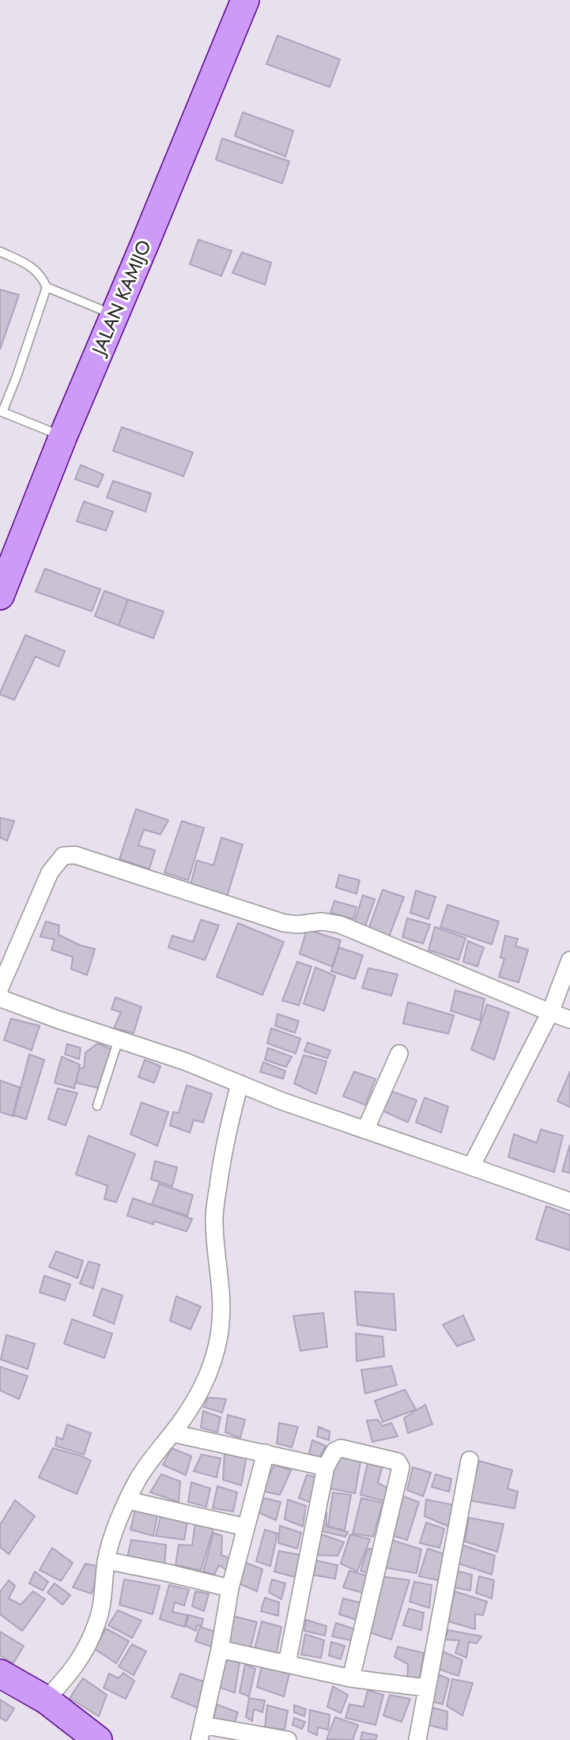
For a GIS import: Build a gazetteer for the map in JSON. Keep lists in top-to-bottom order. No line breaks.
{"streets":{"main road":["JALAN KAMIJO"]}}
